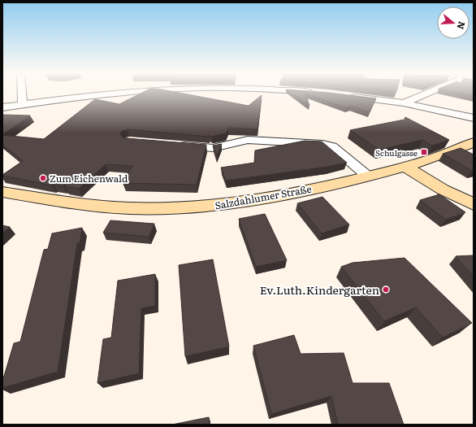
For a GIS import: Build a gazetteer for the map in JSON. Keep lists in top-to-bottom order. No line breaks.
{"streets":{"main road":["Salzdahlumer Straße"]},"places":{"transit":["Schulgasse"],"other":["Zum Eichenwald","Ev.Luth.Kindergarten"]},"north":"right"}
